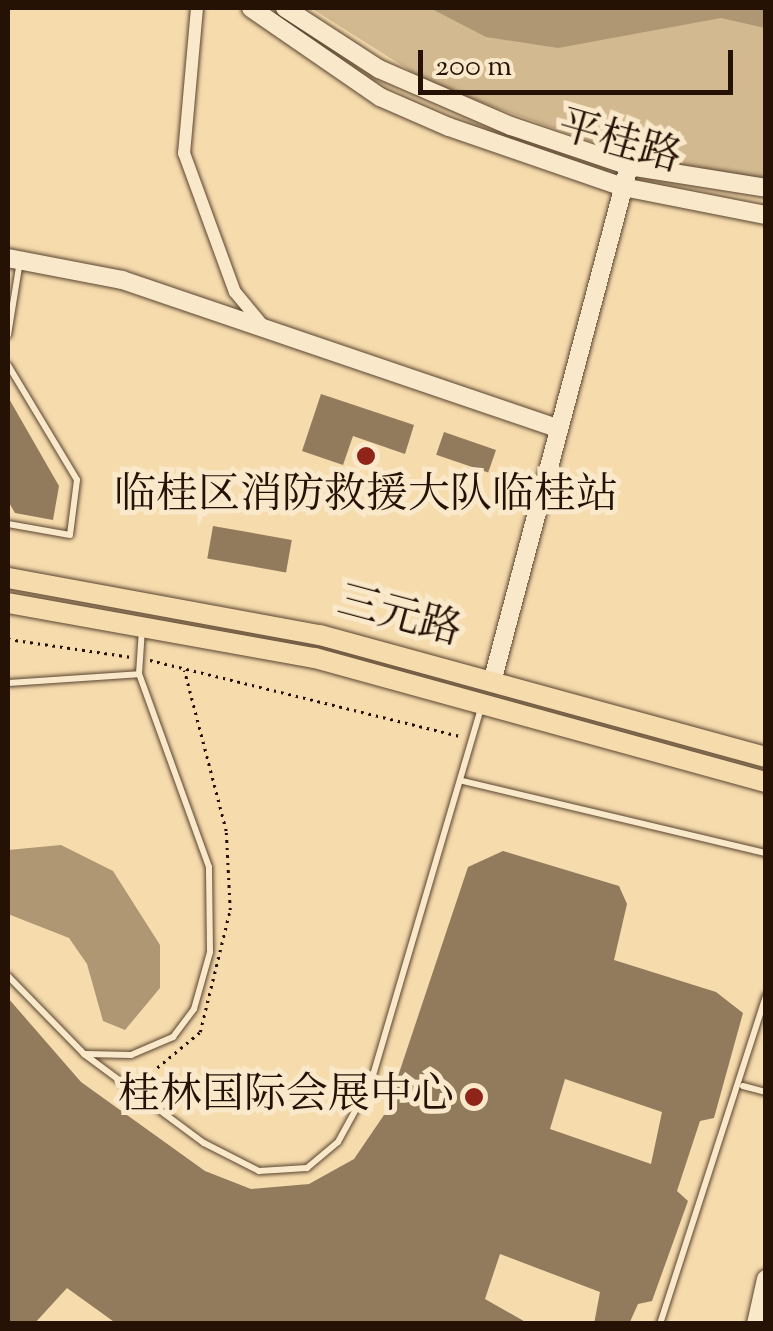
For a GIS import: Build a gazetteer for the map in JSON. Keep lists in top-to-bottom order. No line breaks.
{"streets":{"main road":["三元路"],"street":["平桂路"]},"places":["临桂区消防救援大队临桂站","桂林国际会展中心"],"scale_bar":"200 m"}
